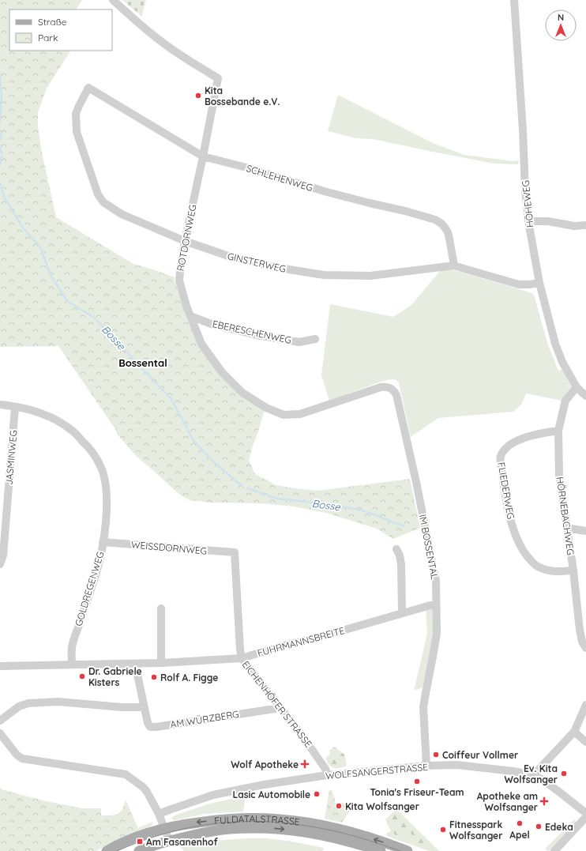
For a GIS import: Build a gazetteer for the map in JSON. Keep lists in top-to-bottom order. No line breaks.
{"streets":{"main road":["FULDATALSTRASSE"],"street":["SCHLEHENWEG","HÖHEWEG","ROTDORNWEG","GINSTERWEG","EBERESCHENWEG","JASMINWEG","FLIEDERWEG","HÖRNEBACHWEG","IM BOSSENTAL","WEISSDORNWEG","GOLDREGENWEG","FUHRMANNSBREITE","EICHENHÖFER STRASSE","AM WÜRZBERG","WOLFSANGERSTRASSE"]},"crossings":[["SCHLEHENWEG","ROTDORNWEG"],["SCHLEHENWEG","GINSTERWEG"],["HÖHEWEG","GINSTERWEG"],["HÖHEWEG","HÖRNEBACHWEG"],["ROTDORNWEG","GINSTERWEG"],["ROTDORNWEG","EBERESCHENWEG"],["ROTDORNWEG","IM BOSSENTAL"],["JASMINWEG","GOLDREGENWEG"],["FLIEDERWEG","HÖRNEBACHWEG"],["IM BOSSENTAL","FUHRMANNSBREITE"],["IM BOSSENTAL","WOLFSANGERSTRASSE"],["WEISSDORNWEG","GOLDREGENWEG"],["WEISSDORNWEG","EICHENHÖFER STRASSE"],["GOLDREGENWEG","FUHRMANNSBREITE"],["FUHRMANNSBREITE","EICHENHÖFER STRASSE"],["FUHRMANNSBREITE","AM WÜRZBERG"],["EICHENHÖFER STRASSE","AM WÜRZBERG"],["EICHENHÖFER STRASSE","WOLFSANGERSTRASSE"]],"districts":["Bossental"],"water":["Bosse"],"places":{"other":["Kita Bossebande e.V.","Dr. Gabriele Kisters","Rolf A. Figge","Coiffeur Vollmer","Ev. Kita Wolfsanger","Tonia's Friseur-Team","Lasic Automobile","Kita Wolfsanger","Apel","Edeka","Fitnesspark Wolfsanger"],"health":["Wolf Apotheke","Apotheke am Wolfsanger"],"transit":["Am Fasanenhof"]},"legend":["Straße","Park"],"north":"top"}
